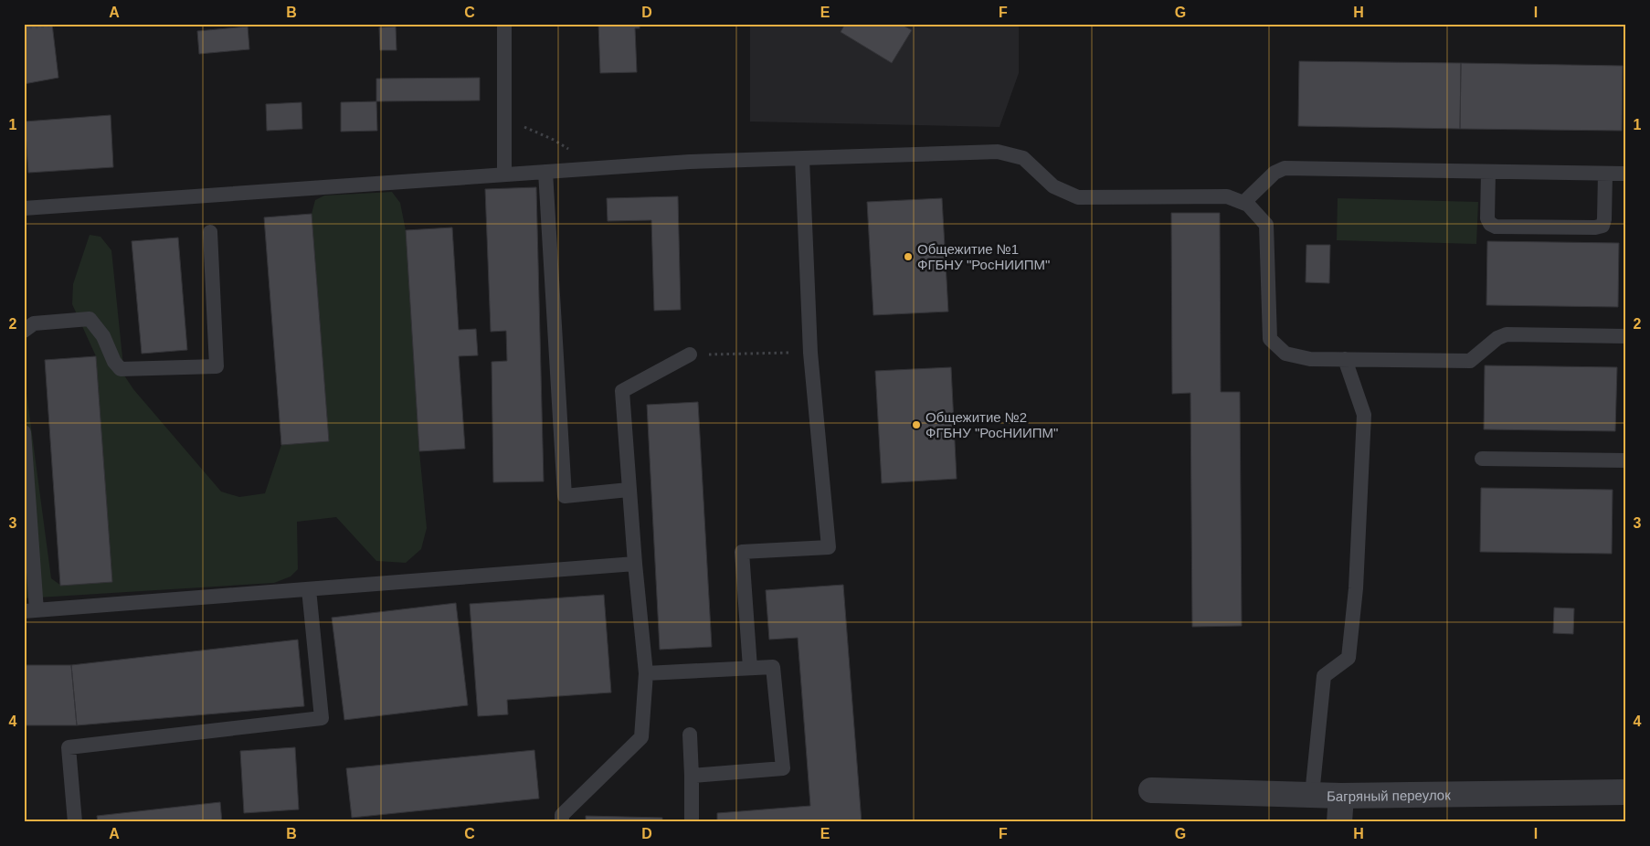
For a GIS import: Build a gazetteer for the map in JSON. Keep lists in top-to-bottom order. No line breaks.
{"streets":{"street":["Багряный переулок"]},"places":["Общежитие №1 ФГБНУ \"РосНИИПМ\"","Общежитие №2 ФГБНУ \"РосНИИПМ\""],"grid":{"columns":["A","B","C","D","E","F","G","H","I"],"rows":["1","2","3","4"]}}
